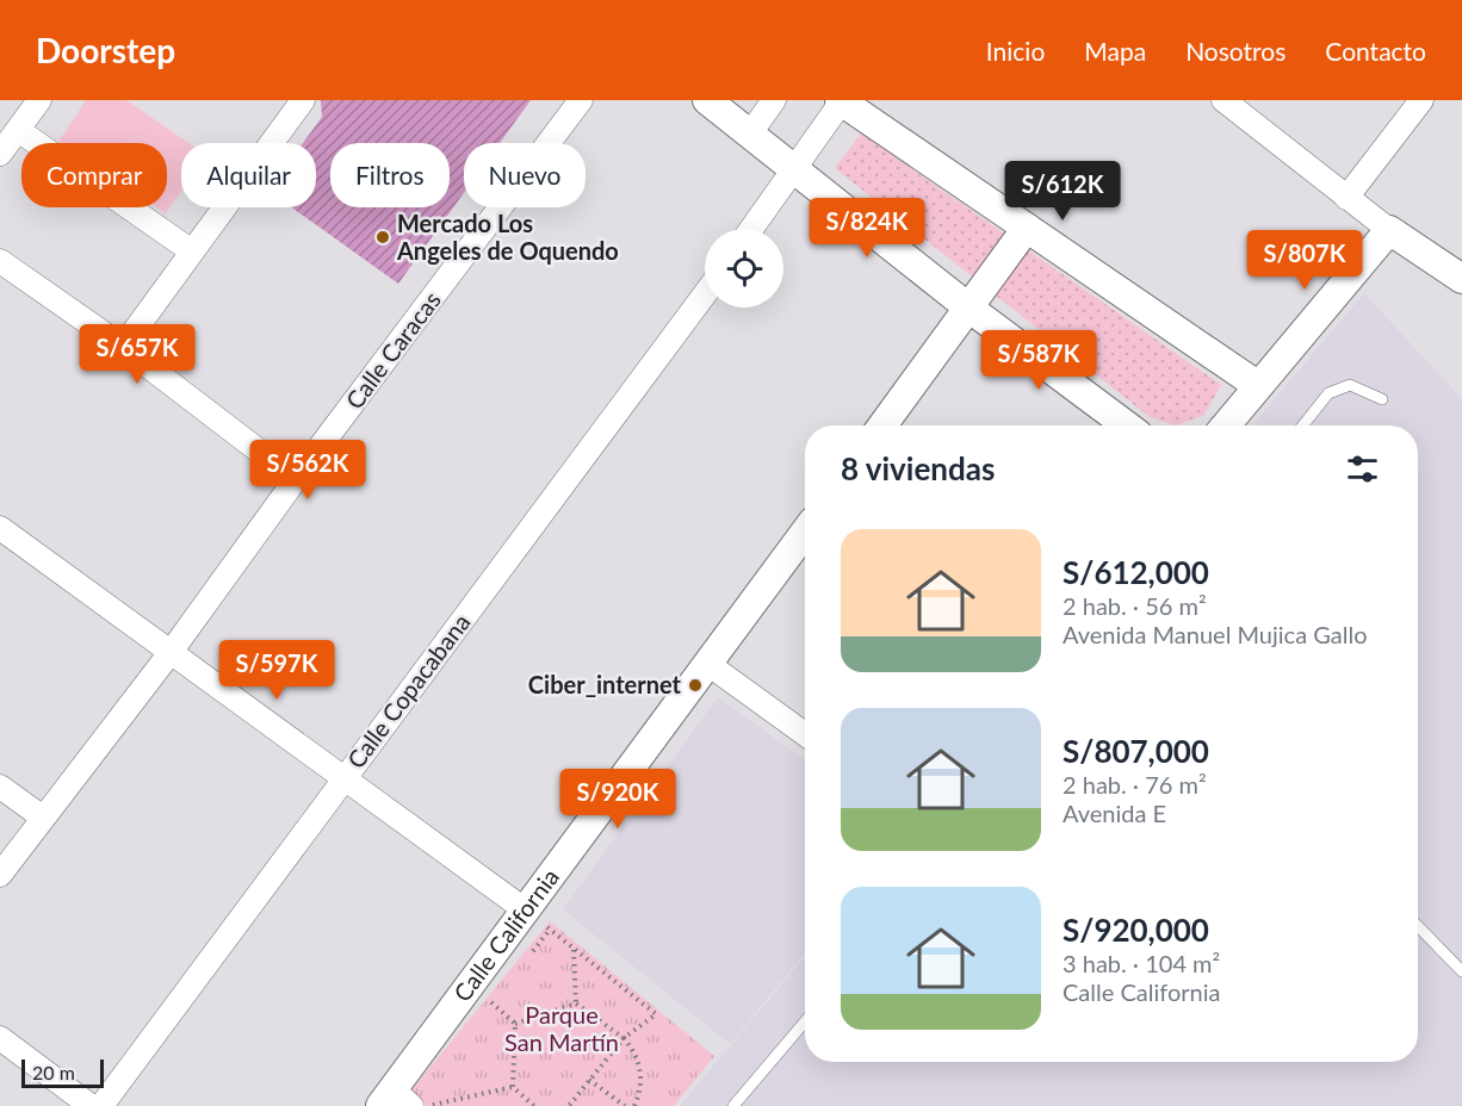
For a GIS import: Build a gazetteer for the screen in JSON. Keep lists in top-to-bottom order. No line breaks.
{"streets":{"street":["Calle Caracas","Calle Copacabana","Calle California"]},"parks":["Parque San Martín"],"places":["Mercado Los Angeles de Oquendo","Ciber_internet"],"scale_bar":"20 m","page":{"header":"Doorstep","nav":["Inicio","Mapa","Nosotros","Contacto"],"chip":["Comprar","Alquilar","Filtros","Nuevo"],"price":["S/612K","S/824K","S/807K","S/657K","S/587K","S/562K","S/597K","S/920K"],"heading":"8 viviendas","list":[{"name":"S/612,000","note":"2 hab. · 56 m² · Avenida Manuel Mujica Gallo"},{"name":"S/807,000","note":"2 hab. · 76 m² · Avenida E"},{"name":"S/920,000","note":"3 hab. · 104 m² · Calle California"}],"scale":"20 m"}}
